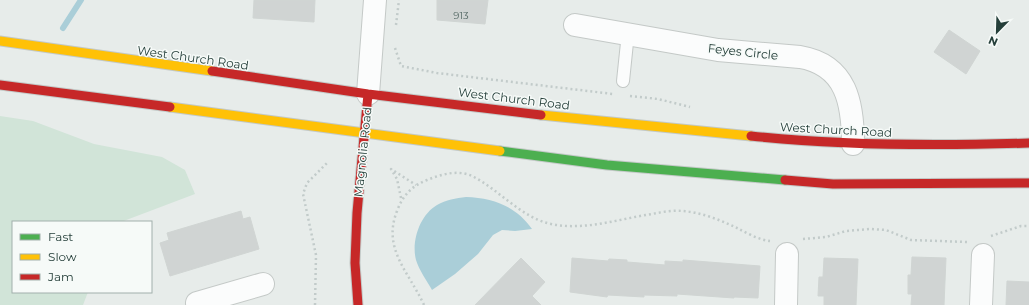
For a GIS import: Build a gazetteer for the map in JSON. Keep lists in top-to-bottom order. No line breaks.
{"streets":{"main road":["West Church Road","Magnolia Road"],"street":["Feyes Circle"]},"crossings":[["Feyes Circle","West Church Road"],["West Church Road","Magnolia Road"]],"house_numbers":["913"],"legend":["Fast","Slow","Jam"],"north":"bottom left"}
